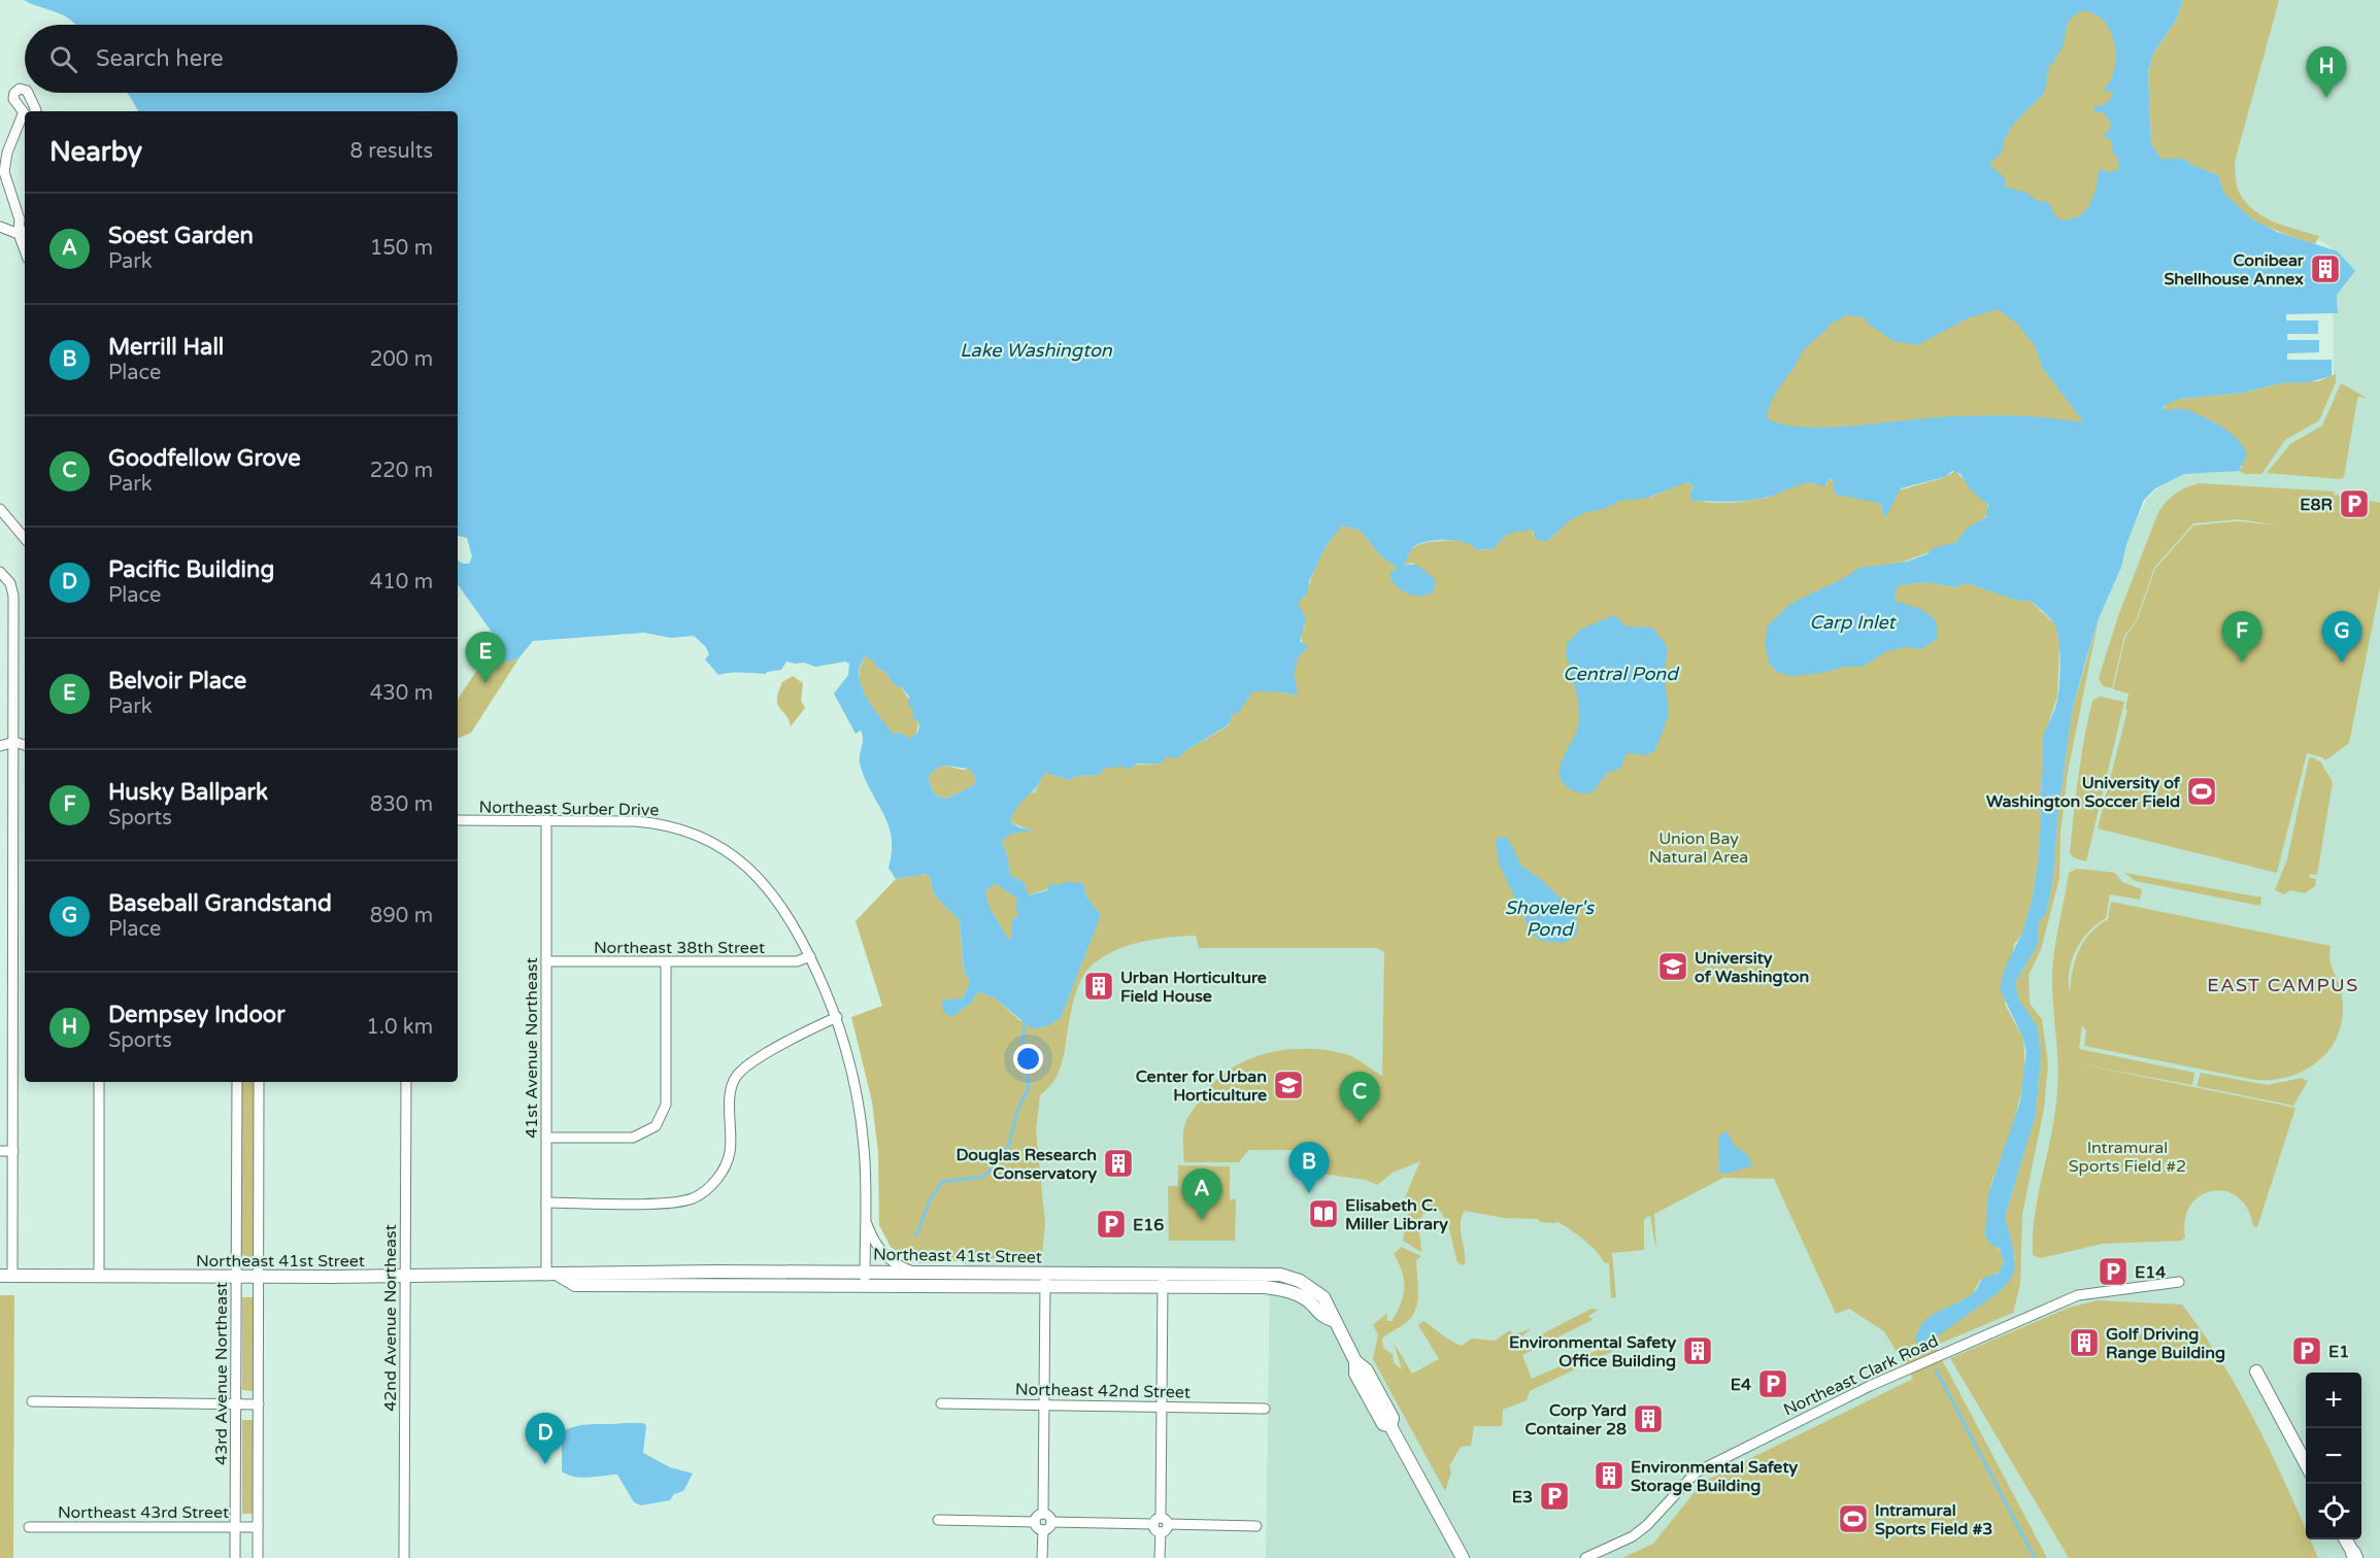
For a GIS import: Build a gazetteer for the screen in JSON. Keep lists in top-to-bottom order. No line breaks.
{"streets":{"street":["Northeast Surber Drive","Northeast 38th Street","41st Avenue Northeast","Northeast 41st Street","42nd Avenue Northeast","43rd Avenue Northeast","Northeast Clark Road","Northeast 42nd Street","Northeast 43rd Street"]},"crossings":[["Northeast Surber Drive","Northeast 38th Street"],["Northeast Surber Drive","41st Avenue Northeast"],["Northeast Surber Drive","Northeast 41st Street"],["Northeast 38th Street","41st Avenue Northeast"],["41st Avenue Northeast","Northeast 41st Street"],["Northeast 41st Street","42nd Avenue Northeast"],["Northeast 41st Street","43rd Avenue Northeast"],["43rd Avenue Northeast","Northeast 43rd Street"]],"districts":["EAST CAMPUS"],"water":["Lake Washington","Carp Inlet","Central Pond","Shoveler's Pond"],"parks":["Union Bay Natural Area","Intramural Sports Field #2"],"places":{"building":["Conibear Shellhouse Annex","Urban Horticulture Field House","Douglas Research Conservatory","Golf Driving Range Building","Environmental Safety Office Building","Corp Yard Container 28","Environmental Safety Storage Building"],"parking":["E8R","E16","E14","E1","E4","E3"],"sports":["University of Washington Soccer Field","Intramural Sports Field #3"],"school or university":["University of Washington","Center for Urban Horticulture"],"library":["Elisabeth C. Miller Library"]},"page":{"search":"Search here","pins":["H","F","G","E","C","B","A","D"],"heading":["Nearby","8 results"],"list":[{"mark":"A","name":"Soest Garden","note":"Park","value":"150 m"},{"mark":"B","name":"Merrill Hall","note":"Place","value":"200 m"},{"mark":"C","name":"Goodfellow Grove","note":"Park","value":"220 m"},{"mark":"D","name":"Pacific Building","note":"Place","value":"410 m"},{"mark":"E","name":"Belvoir Place","note":"Park","value":"430 m"},{"mark":"F","name":"Husky Ballpark","note":"Sports","value":"830 m"},{"mark":"G","name":"Baseball Grandstand","note":"Place","value":"890 m"},{"mark":"H","name":"Dempsey Indoor","note":"Sports","value":"1.0 km"}],"map_buttons":["+","−"]}}
